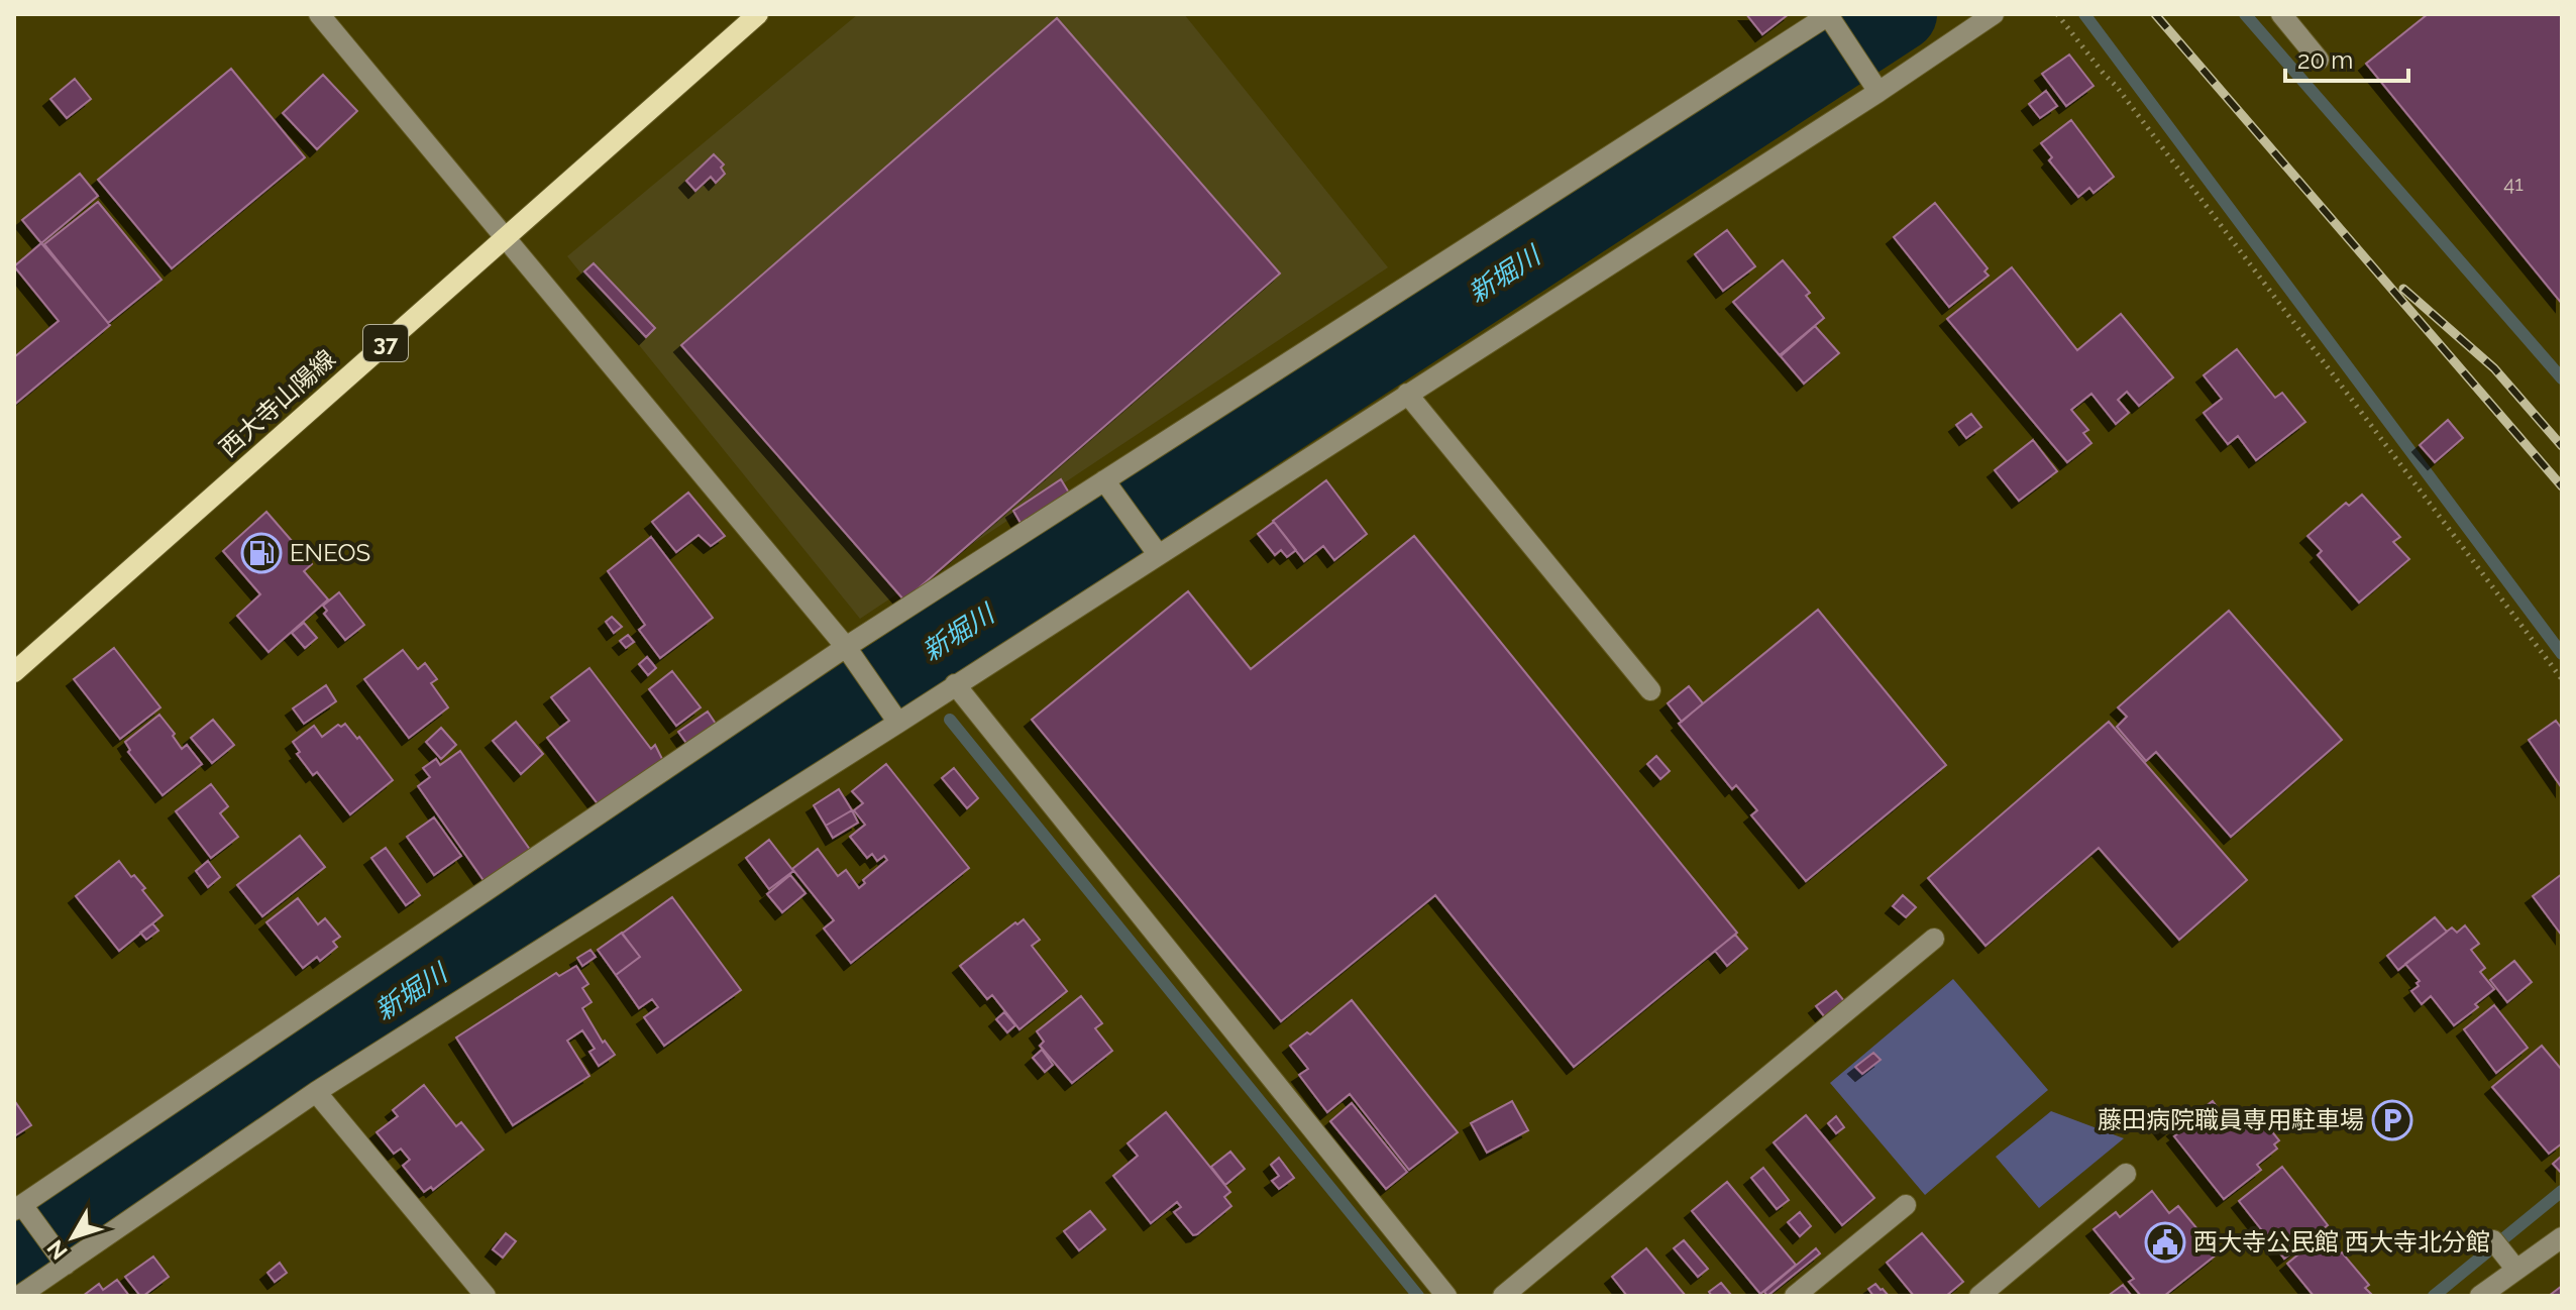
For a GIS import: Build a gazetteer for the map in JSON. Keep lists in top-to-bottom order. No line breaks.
{"streets":{"main road":["37","西大寺山陽線"]},"water":["新堀川"],"places":{"fuel station":["ENEOS"],"parking":["藤田病院職員専用駐車場"],"public building":["西大寺公民館 西大寺北分館"]},"house_numbers":["41"],"scale_bar":"20 m","north":"bottom left"}
